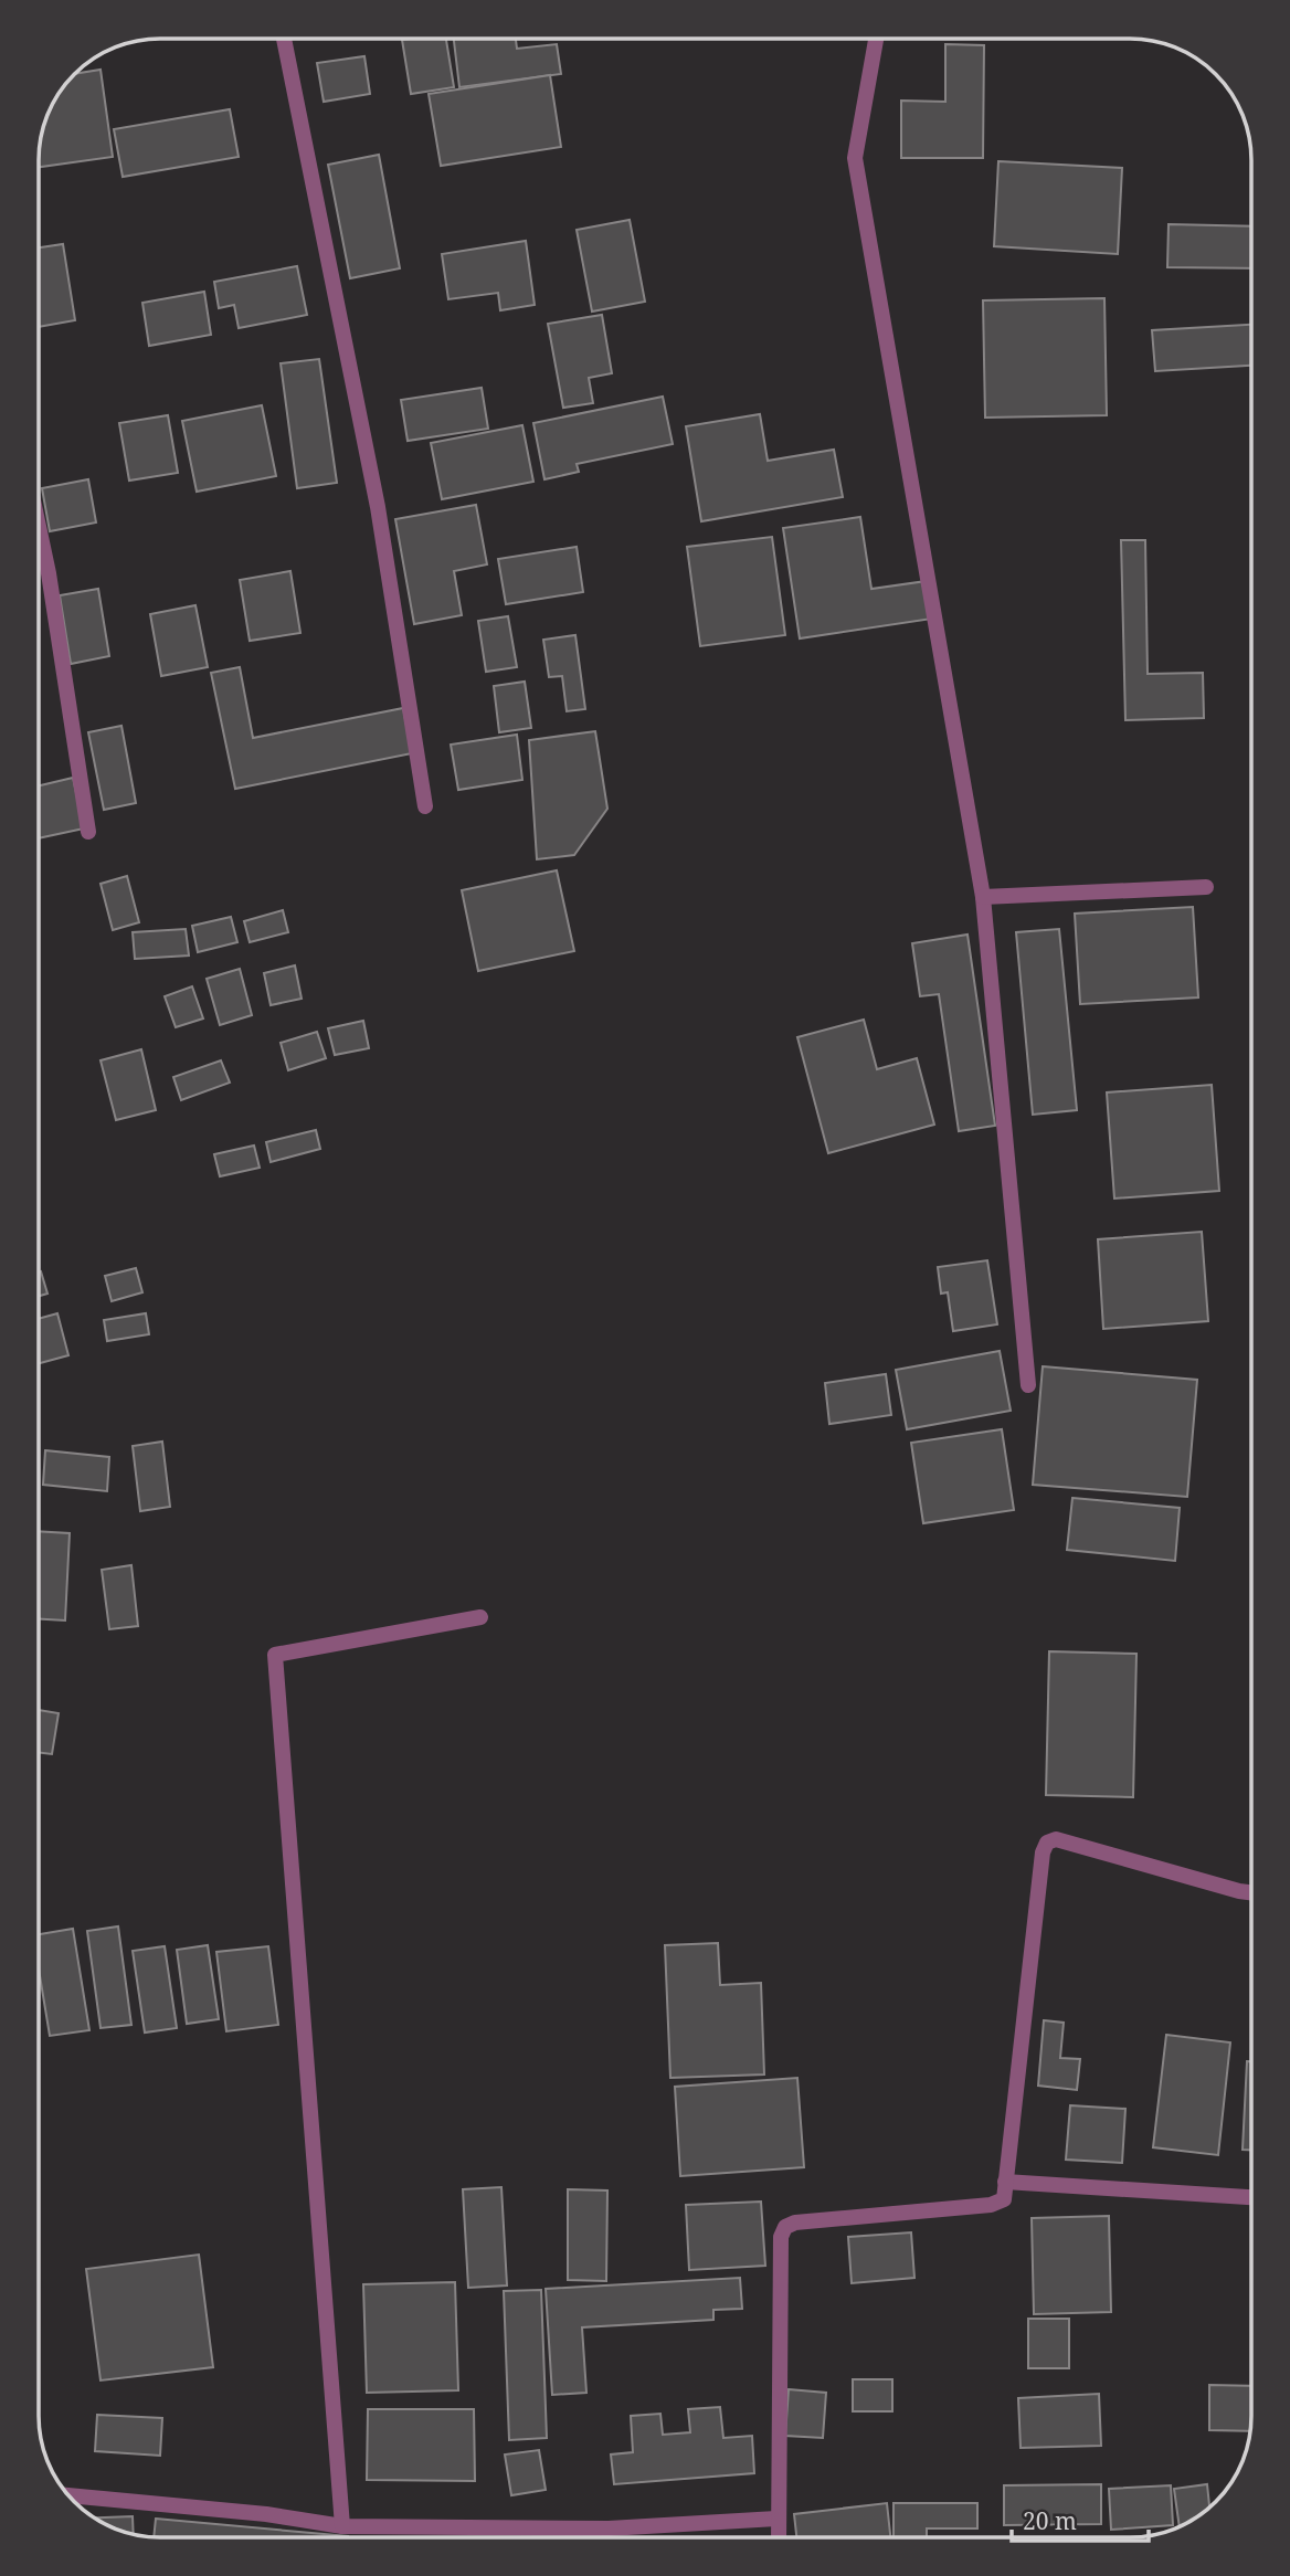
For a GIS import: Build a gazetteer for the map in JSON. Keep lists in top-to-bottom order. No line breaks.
{"scale_bar":"20 m"}
